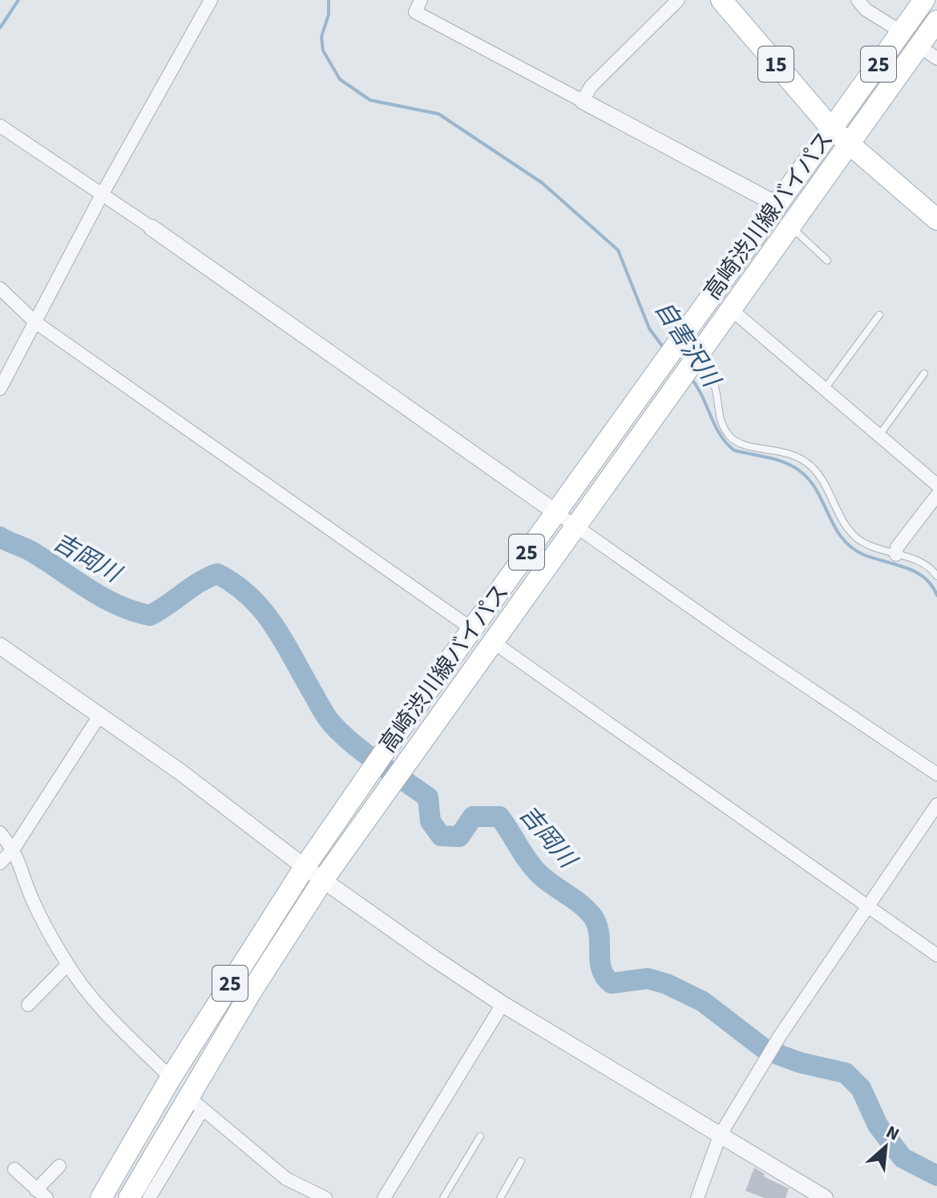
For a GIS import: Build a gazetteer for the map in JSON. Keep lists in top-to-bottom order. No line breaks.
{"streets":{"main road":["15","25","高崎渋川線バイパス"]},"crossings":[["15","高崎渋川線バイパス"]],"water":["自害沢川","吉岡川"],"north":"top right"}
